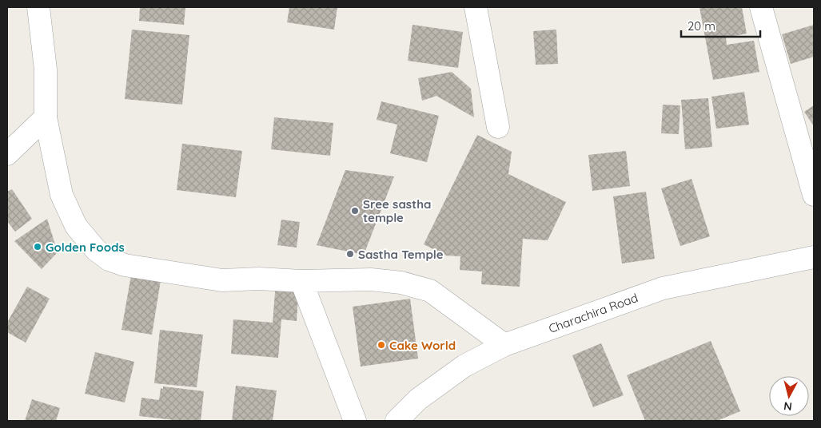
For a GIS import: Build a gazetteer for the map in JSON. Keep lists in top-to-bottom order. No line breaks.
{"streets":{"street":["Charachira Road"]},"places":["Sree sastha temple","Golden Foods","Sastha Temple","Cake World"],"scale_bar":"20 m","north":"bottom"}
